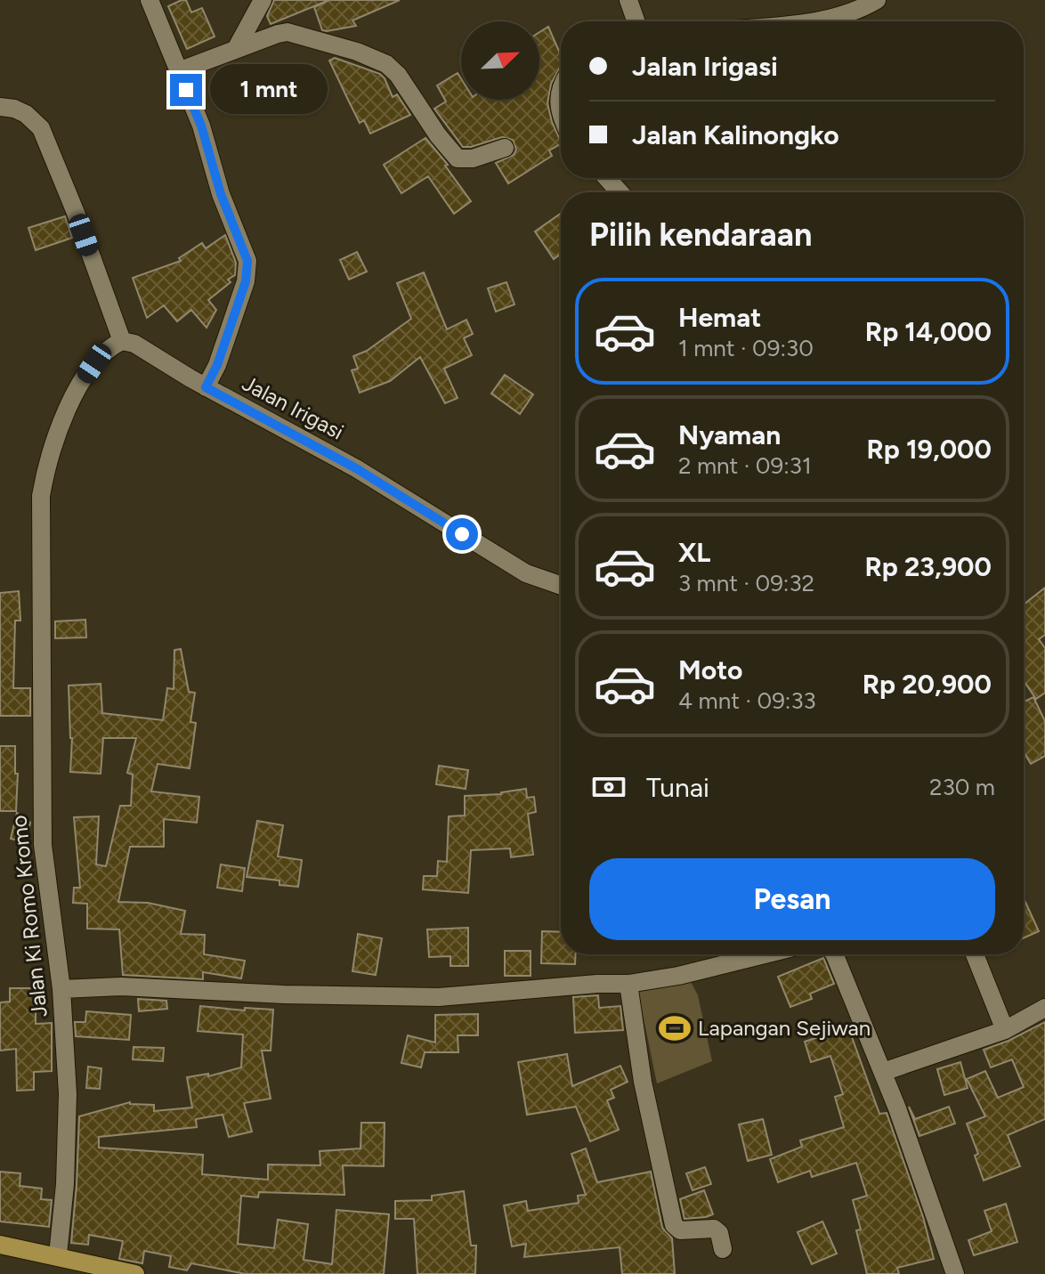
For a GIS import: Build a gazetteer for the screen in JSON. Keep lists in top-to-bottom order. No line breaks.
{"streets":{"street":["Jalan Irigasi","Jalan Ki Romo Kromo"]},"crossings":[["Jalan Irigasi","Jalan Ki Romo Kromo"]],"places":{"sports":["Lapangan Sejiwan"]},"north":"top right","page":{"banner":["Jalan Irigasi","Jalan Kalinongko"],"bubble":"1 mnt","heading":"Pilih kendaraan","list":[{"name":"Hemat","note":"1 mnt · 09:30","value":"Rp 14,000"},{"name":"Nyaman","note":"2 mnt · 09:31","value":"Rp 19,000"},{"name":"XL","note":"3 mnt · 09:32","value":"Rp 23,900"},{"name":"Moto","note":"4 mnt · 09:33","value":"Rp 20,900"}],"pay":["Tunai","230 m"],"buttons":"Pesan"}}
